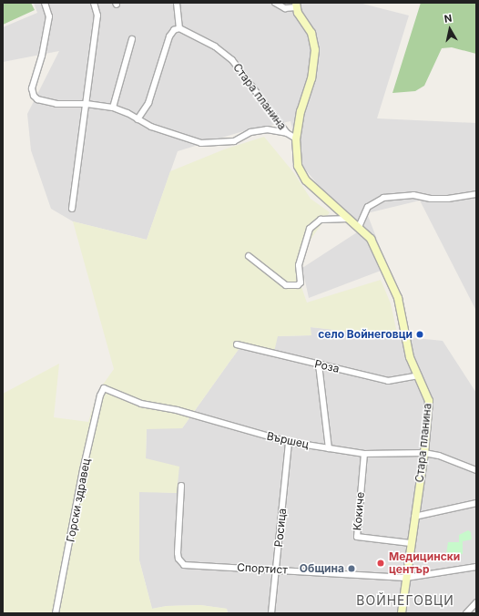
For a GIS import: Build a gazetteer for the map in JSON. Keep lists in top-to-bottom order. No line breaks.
{"streets":{"street":["Стара планина","Роза","Вършец","Горски здравец","Кокиче","Росица","Спортист"]},"crossings":[["Стара планина","Роза"],["Стара планина","Вършец"],["Стара планина","Кокиче"],["Стара планина","Спортист"],["Вършец","Горски здравец"],["Вършец","Кокиче"],["Вършец","Росица"],["Росица","Спортист"]],"districts":["ВОЙНЕГОВЦИ"],"places":["село Войнеговци","Медицински център","Община"],"north":"top"}
